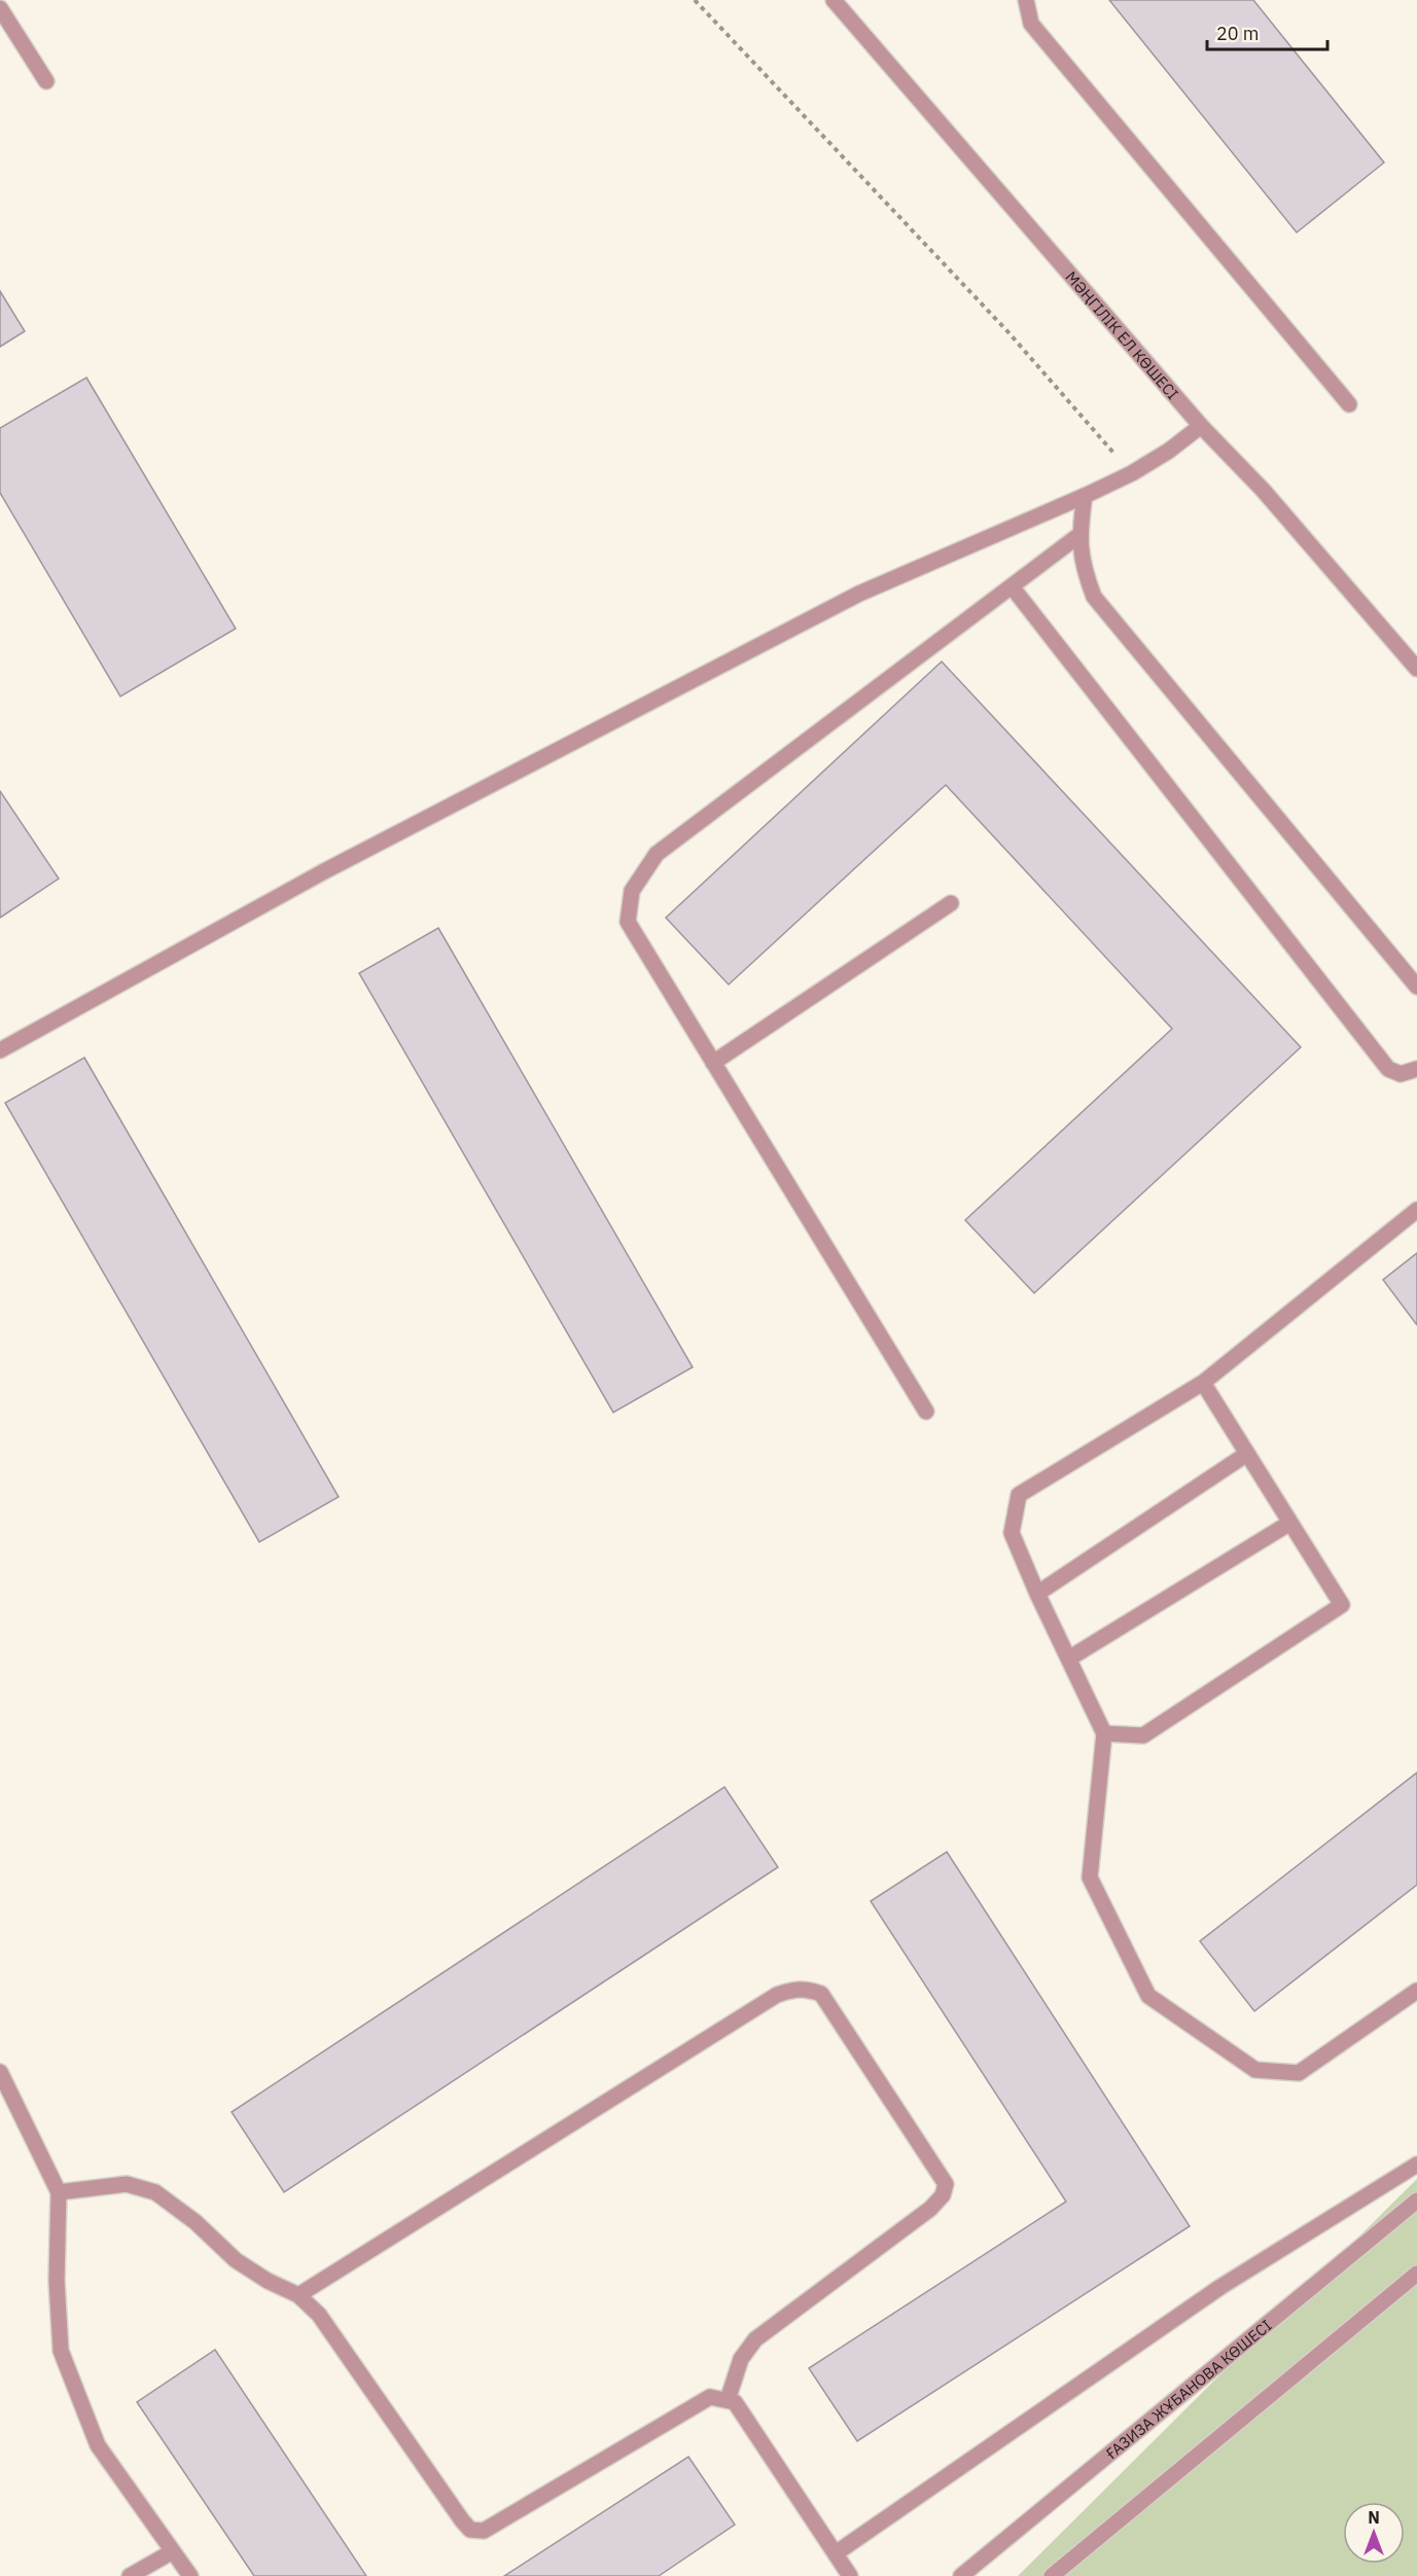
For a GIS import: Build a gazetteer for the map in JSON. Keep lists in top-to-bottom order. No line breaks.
{"streets":{"street":["МӘҢГІЛІК ЕЛ КӨШЕСІ","ҒАЗИЗА ЖҰБАНОВА КӨШЕСІ"]},"scale_bar":"20 m","north":"top"}
